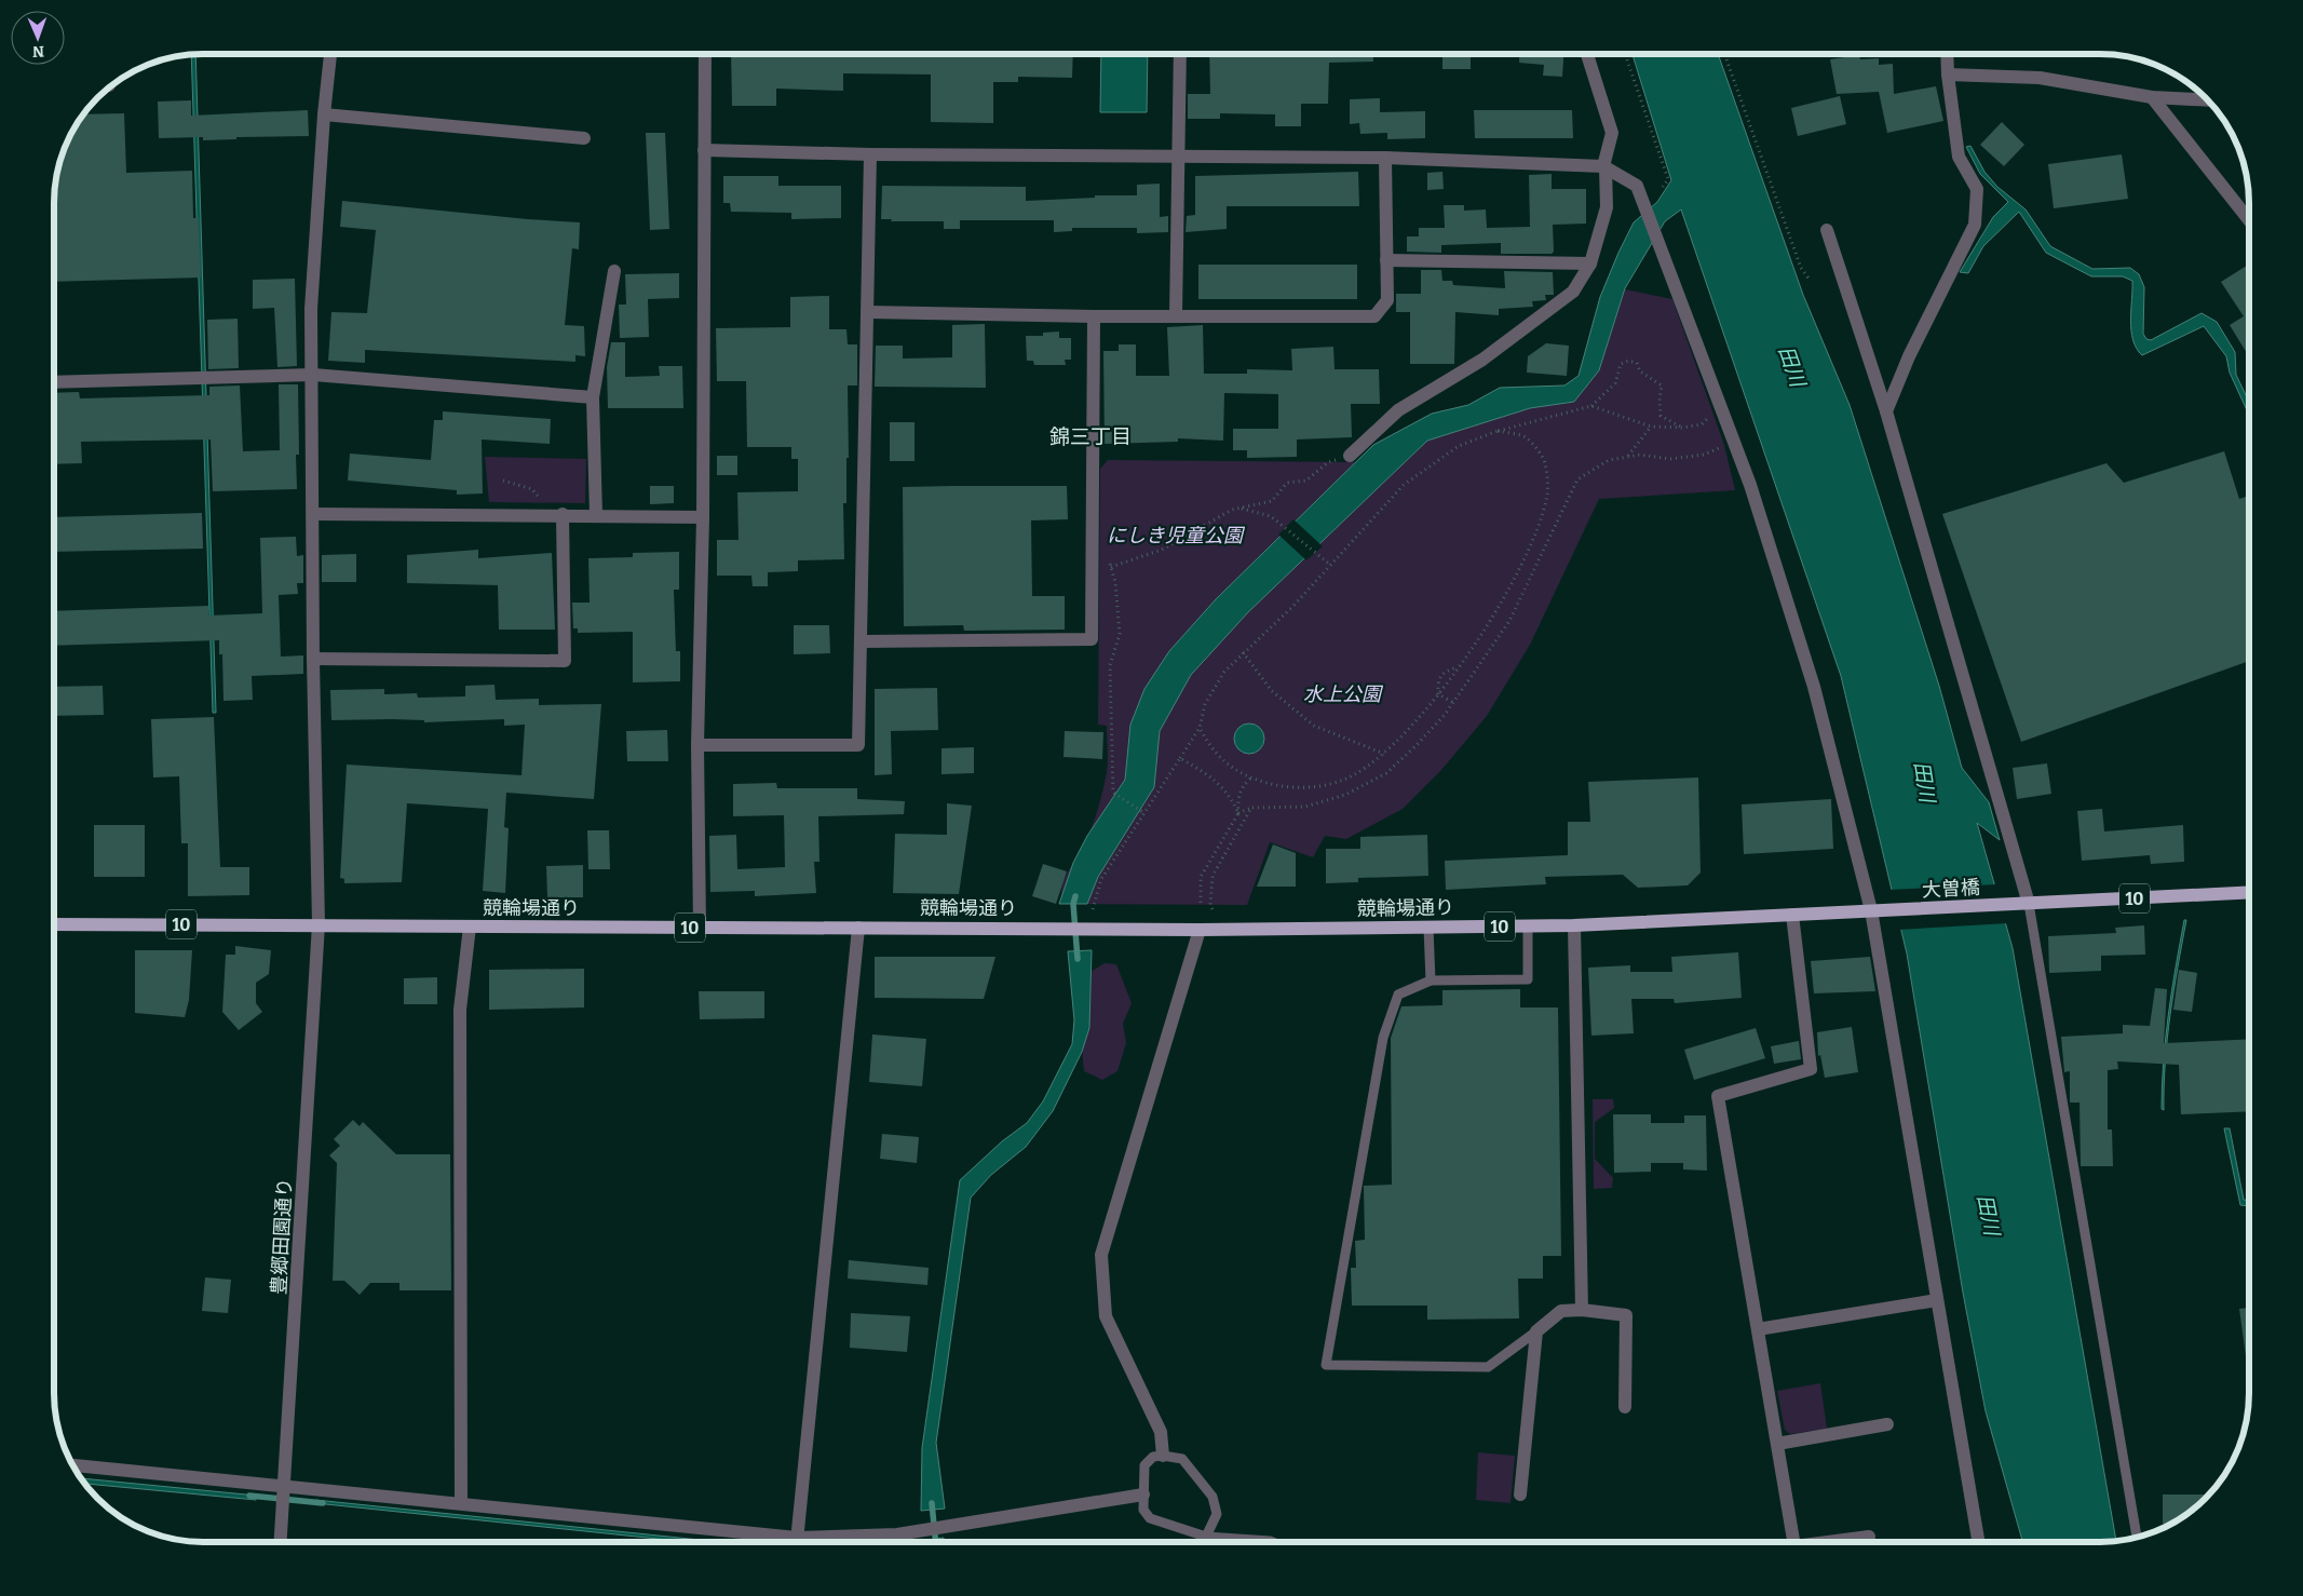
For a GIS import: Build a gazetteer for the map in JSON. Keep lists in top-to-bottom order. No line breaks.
{"streets":{"main road":["大曽橋","10","競輪場通り"],"street":["豊郷田園通り"]},"crossings":[["大曽橋","10"],["大曽橋","競輪場通り"],["競輪場通り","豊郷田園通り"]],"districts":["錦三丁目"],"water":["田川"],"parks":["にしき児童公園","水上公園"],"north":"bottom"}
